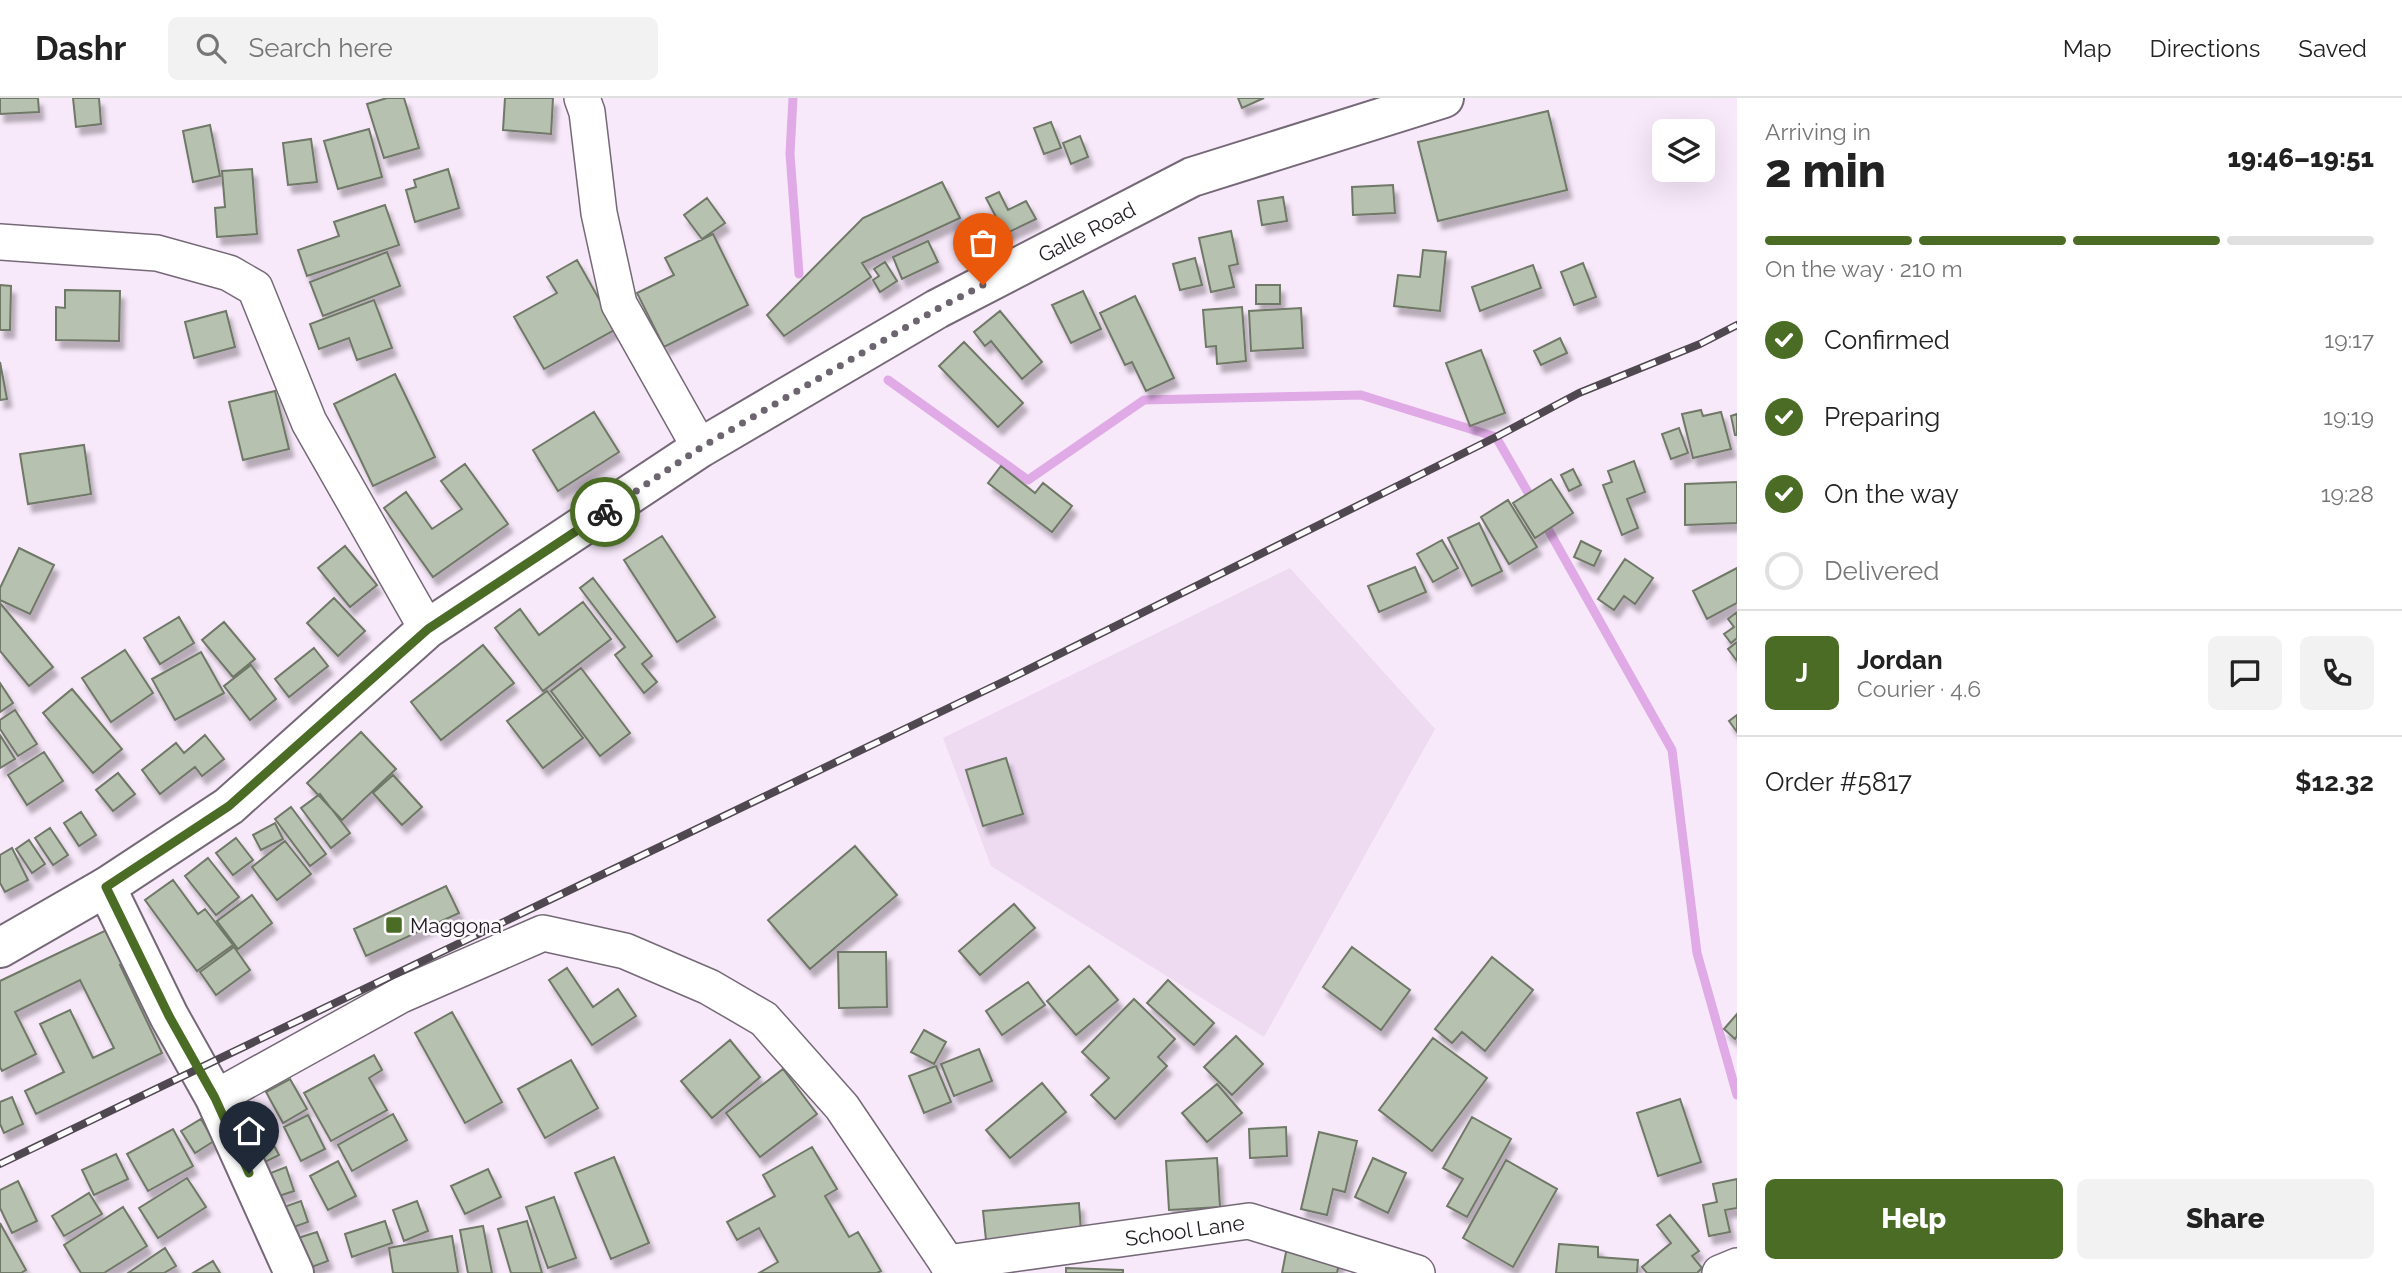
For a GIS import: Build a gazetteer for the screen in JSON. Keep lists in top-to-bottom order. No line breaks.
{"streets":{"main road":["Galle Road"],"street":["School Lane"]},"places":{"transit":["Maggona"]},"page":{"header":"Dashr","search":"Search here","nav":["Map","Directions","Saved"],"heading":["2 min","Arriving in","19:46–19:51"],"panel":["Jordan","Courier · 4.6","Order #5817","$12.32"],"bar":"On the way · 210 m","list":[["Confirmed","19:17"],["Preparing","19:19"],["On the way","19:28"],"Delivered"],"round":"J","buttons":["Help","Share"]}}
